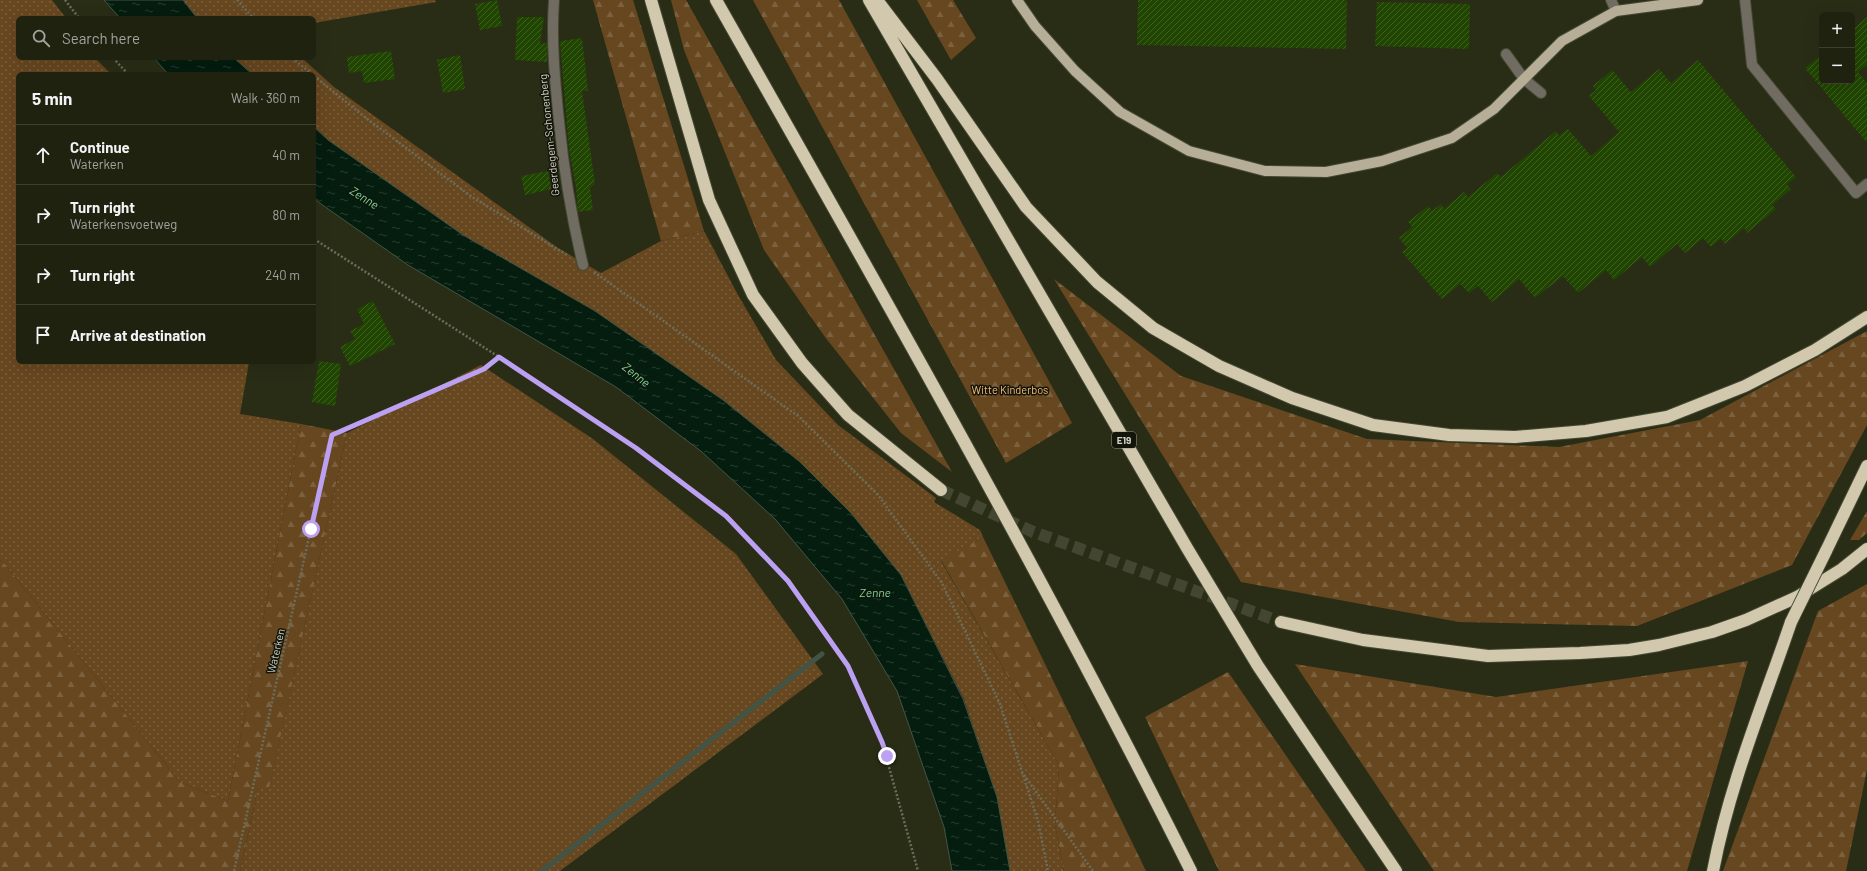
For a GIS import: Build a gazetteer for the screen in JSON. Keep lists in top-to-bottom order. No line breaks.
{"streets":{"highway":["E19"],"street":["Geerdegem-Schonenberg"],"path":["Waterken"]},"water":["Zenne"],"parks":["Witte Kinderbos"],"page":{"map_buttons":["+","−"],"search":"Search here","heading":["5 min","Walk · 360 m"],"list":[["Continue","Waterken","40 m"],["Turn right","Waterkensvoetweg","80 m"],["Turn right","240 m"],"Arrive at destination"]}}
